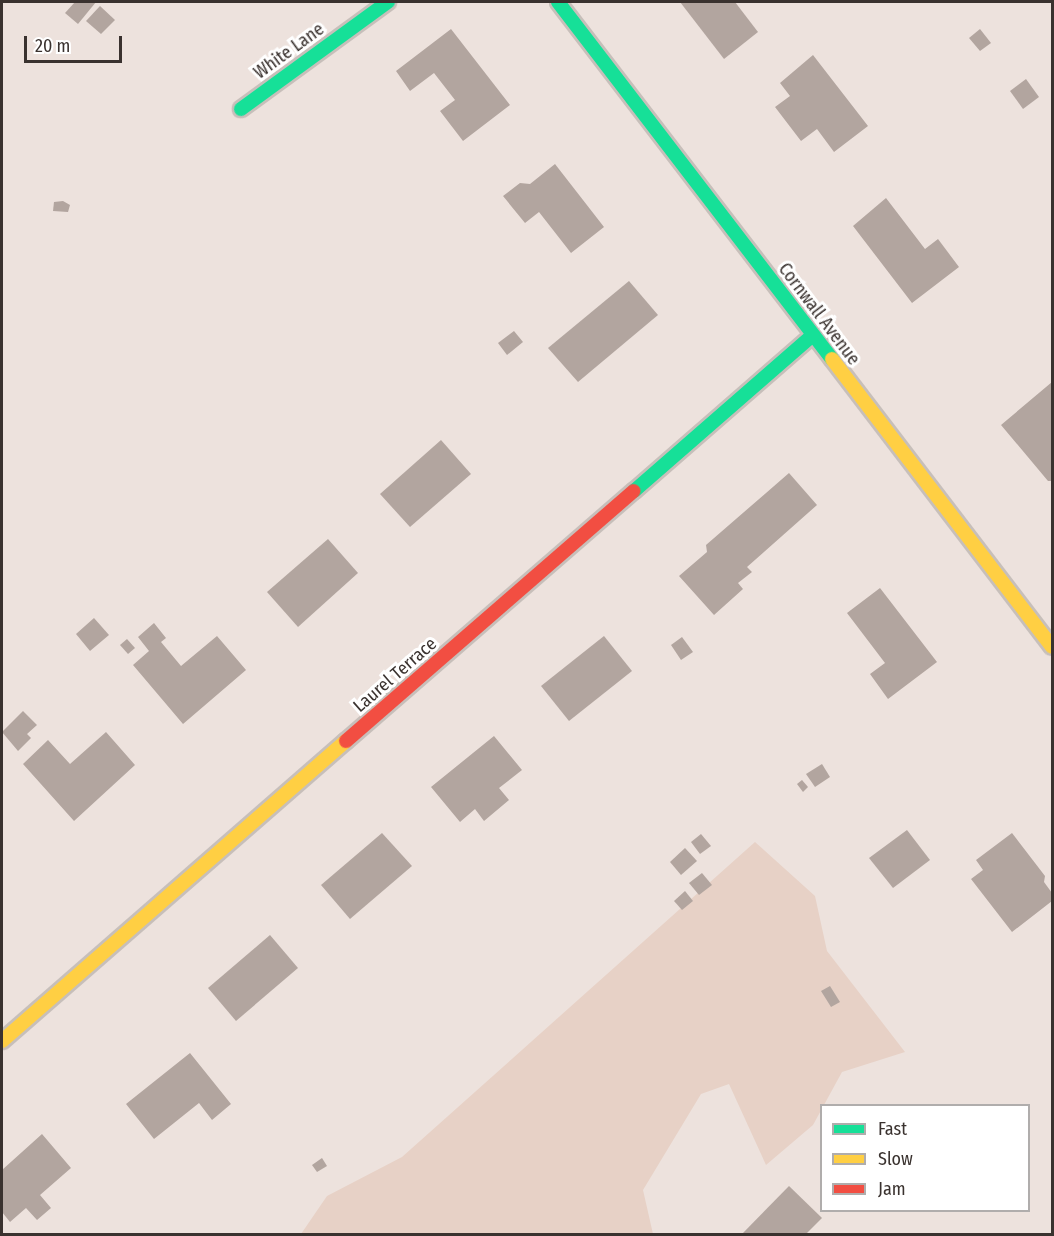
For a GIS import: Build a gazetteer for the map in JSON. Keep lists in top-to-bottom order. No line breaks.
{"streets":{"street":["White Lane","Cornwall Avenue","Laurel Terrace"]},"crossings":[["Cornwall Avenue","Laurel Terrace"]],"legend":["Fast","Slow","Jam"],"scale_bar":"20 m"}
